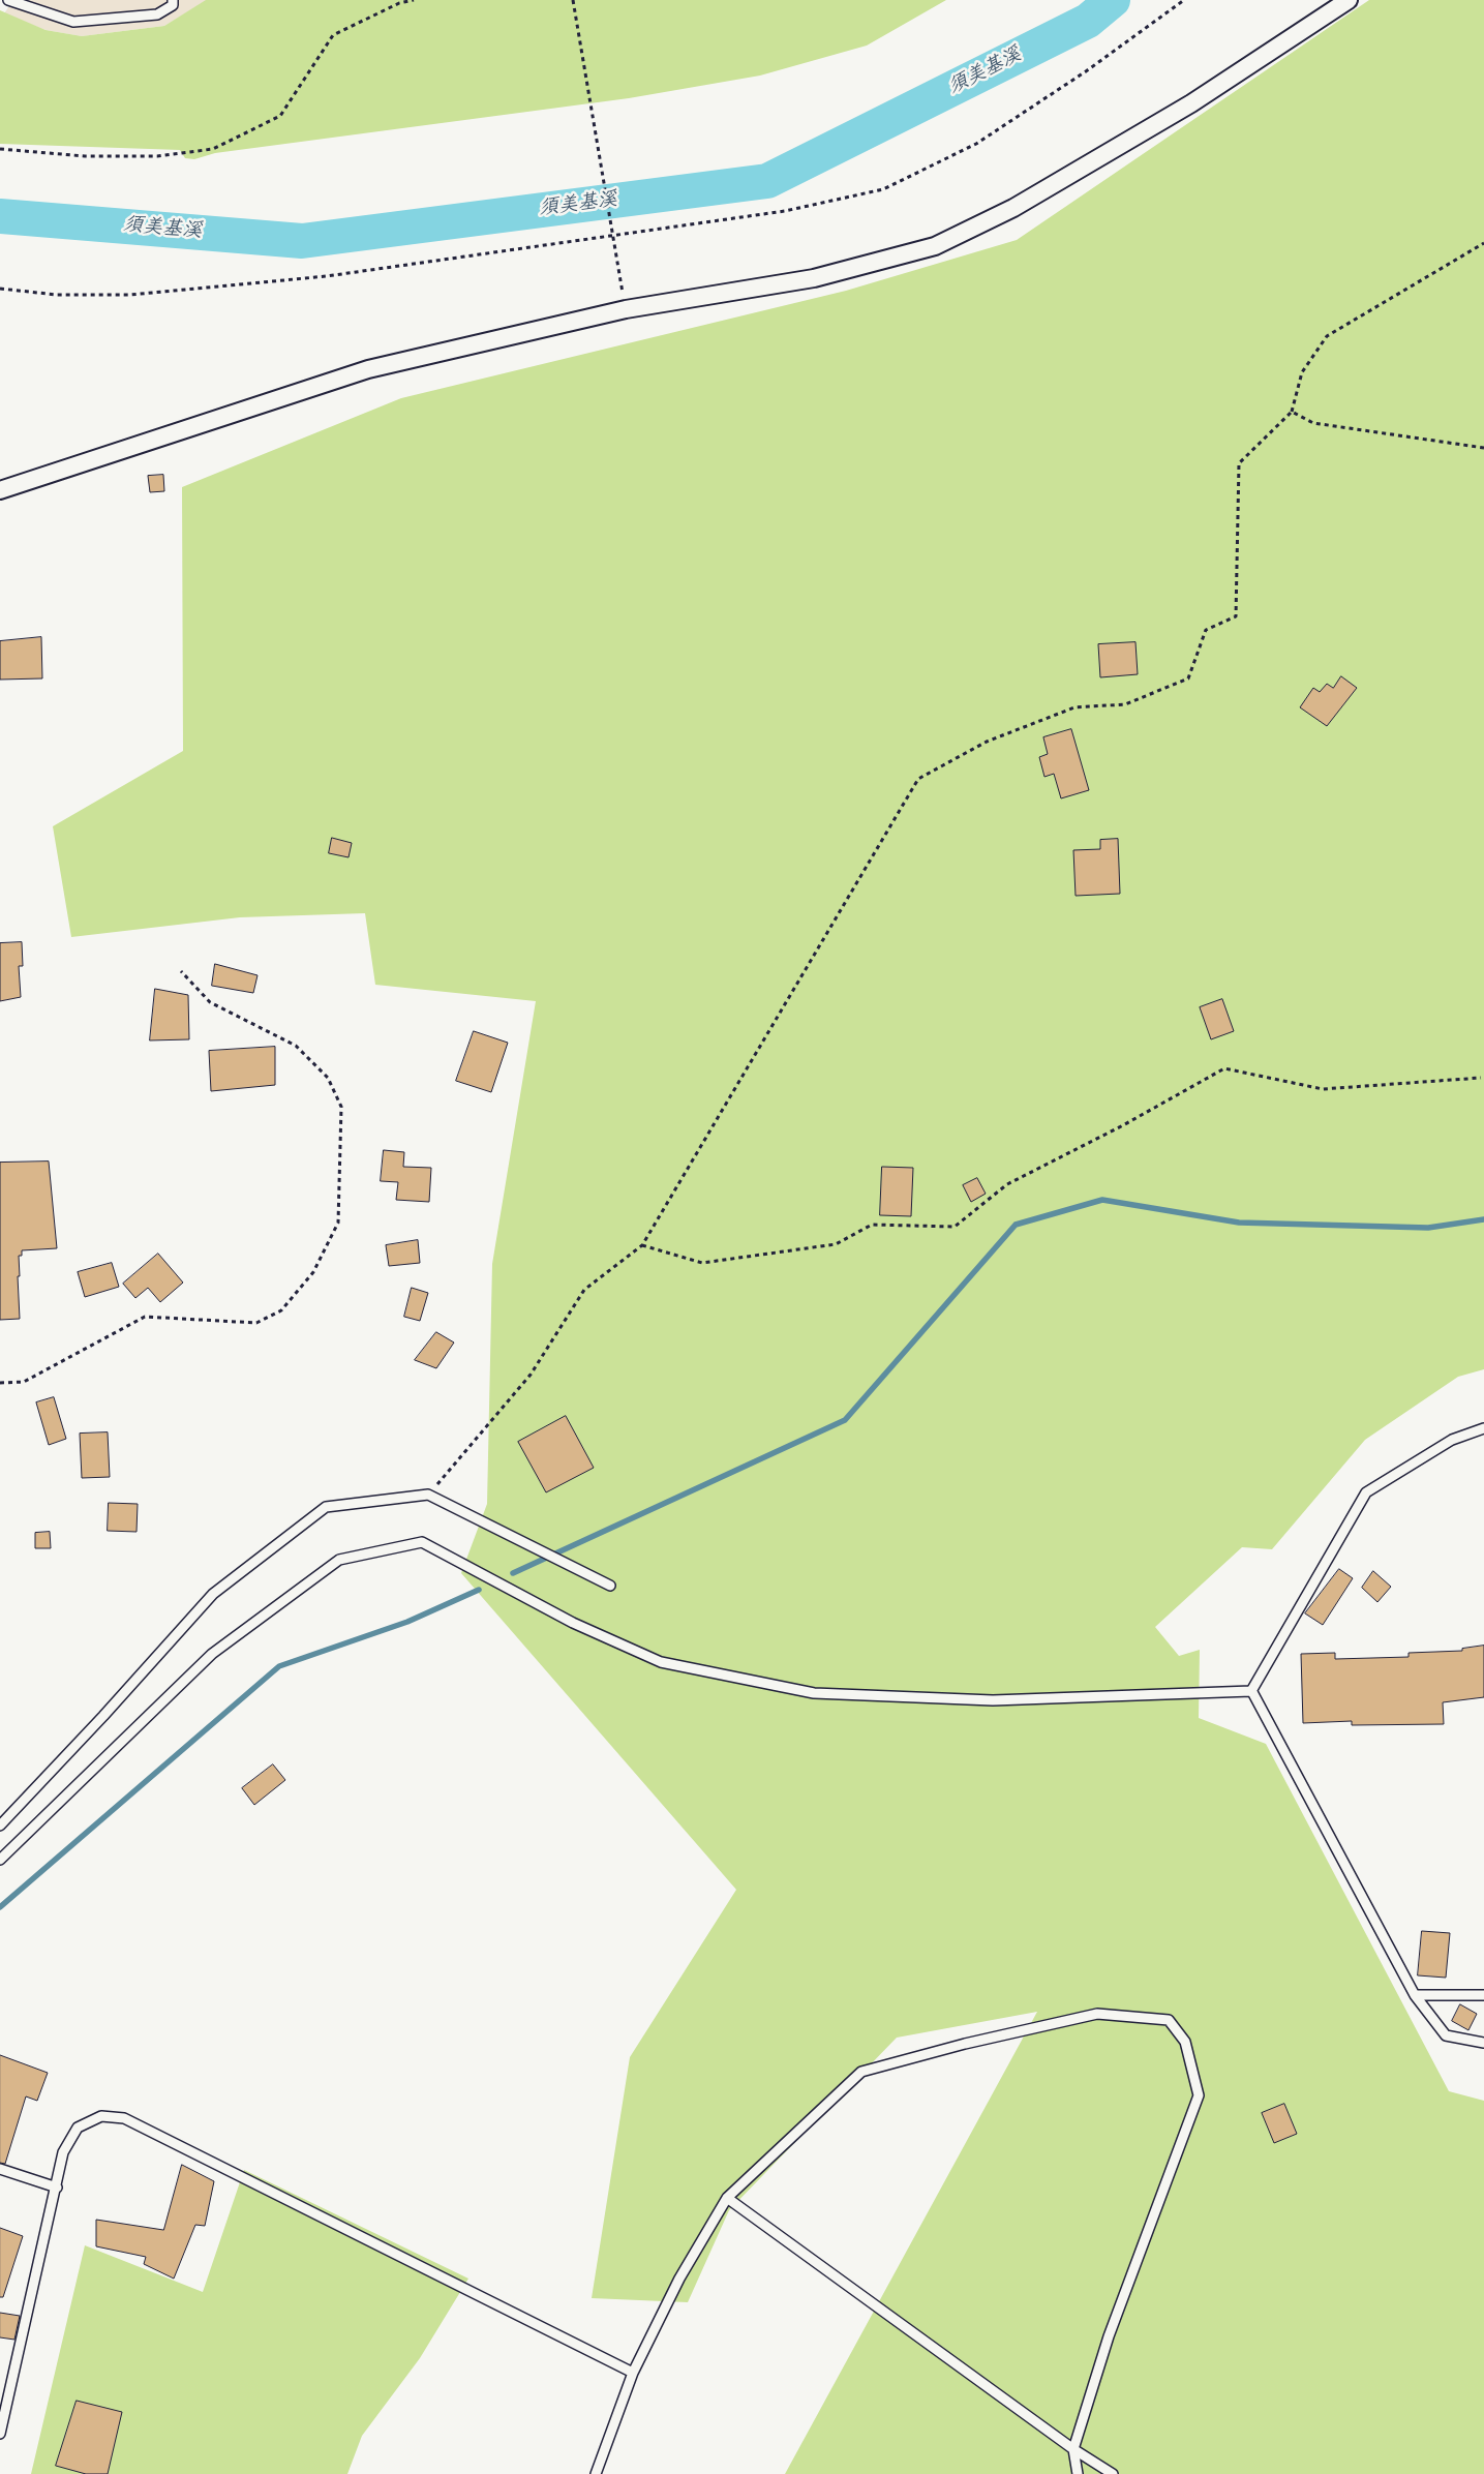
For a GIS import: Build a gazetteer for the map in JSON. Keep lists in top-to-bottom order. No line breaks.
{"water":["須美基溪"]}
